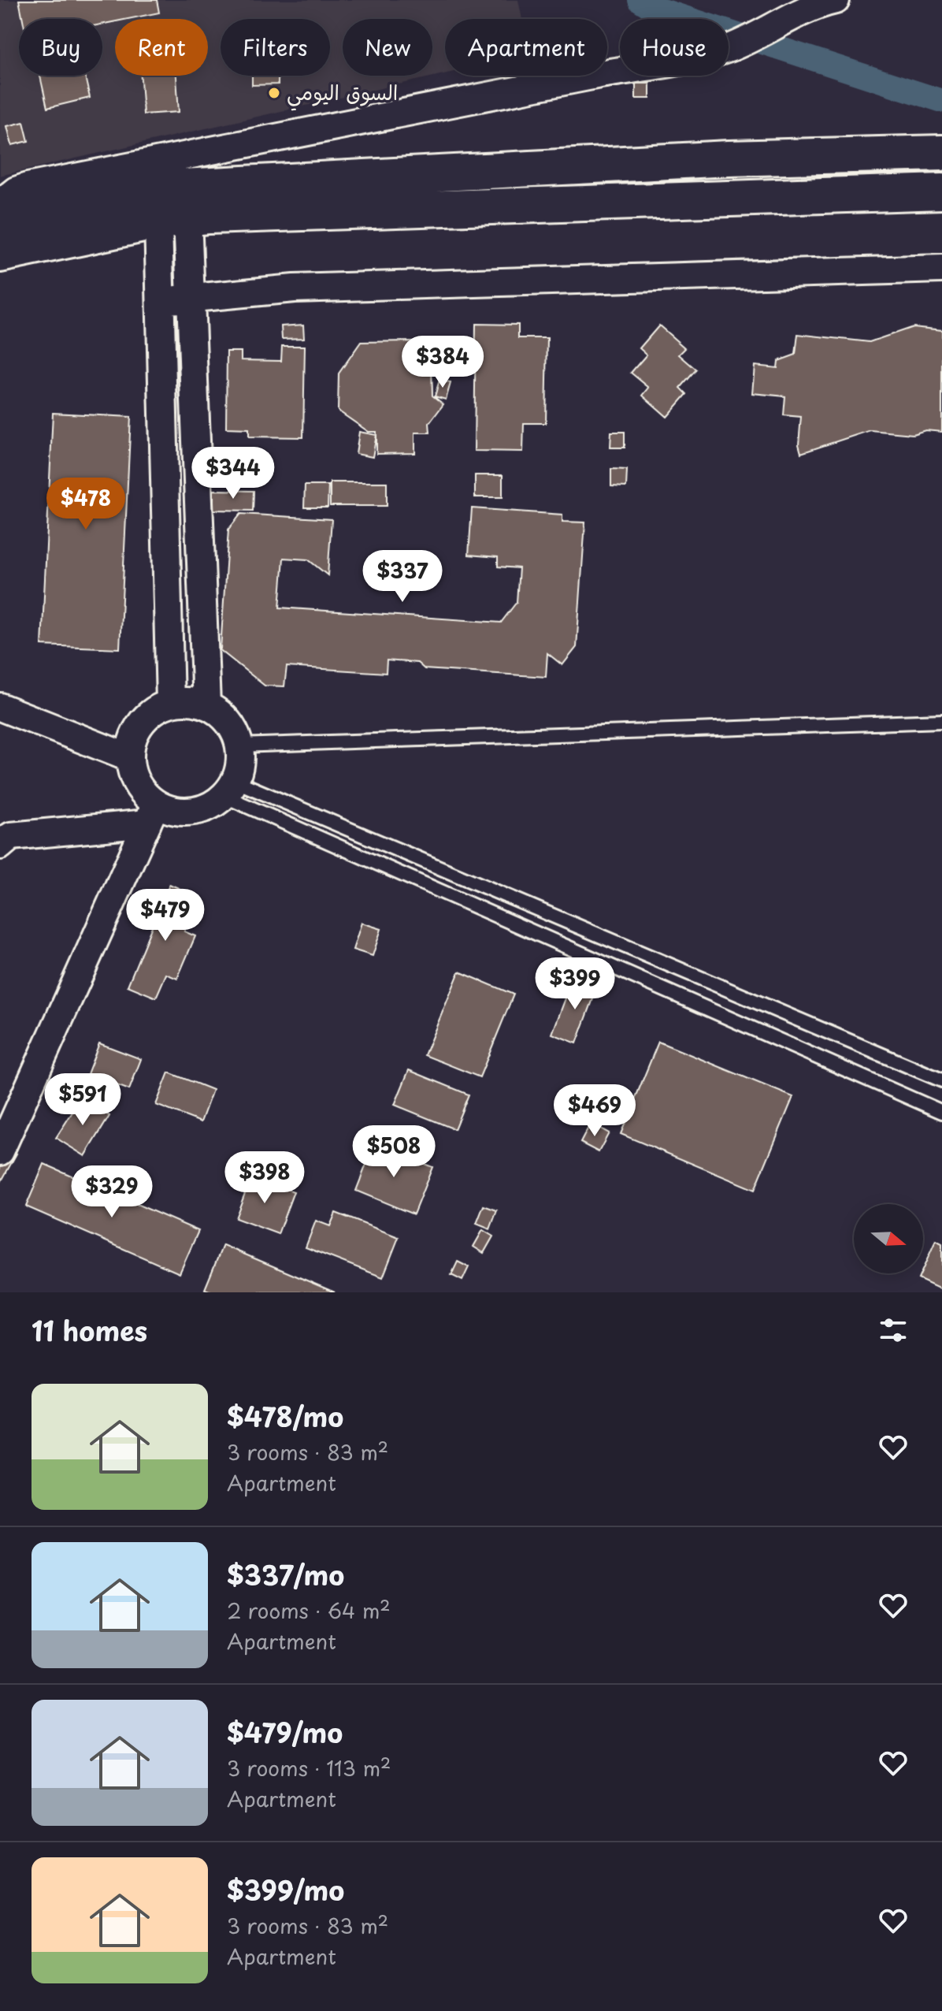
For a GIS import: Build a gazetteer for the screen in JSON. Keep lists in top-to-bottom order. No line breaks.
{"places":["السوق اليومي"],"north":"right","page":{"chip":["Buy","Rent","Filters","New","Apartment","House"],"price":["$384","$344","$478","$337","$479","$399","$591","$469","$508","$398","$329"],"heading":"11 homes","list":[{"name":"$478/mo","note":"3 rooms · 83 m² · Apartment"},{"name":"$337/mo","note":"2 rooms · 64 m² · Apartment"},{"name":"$479/mo","note":"3 rooms · 113 m² · Apartment"},{"name":"$399/mo","note":"3 rooms · 83 m² · Apartment"}]}}
